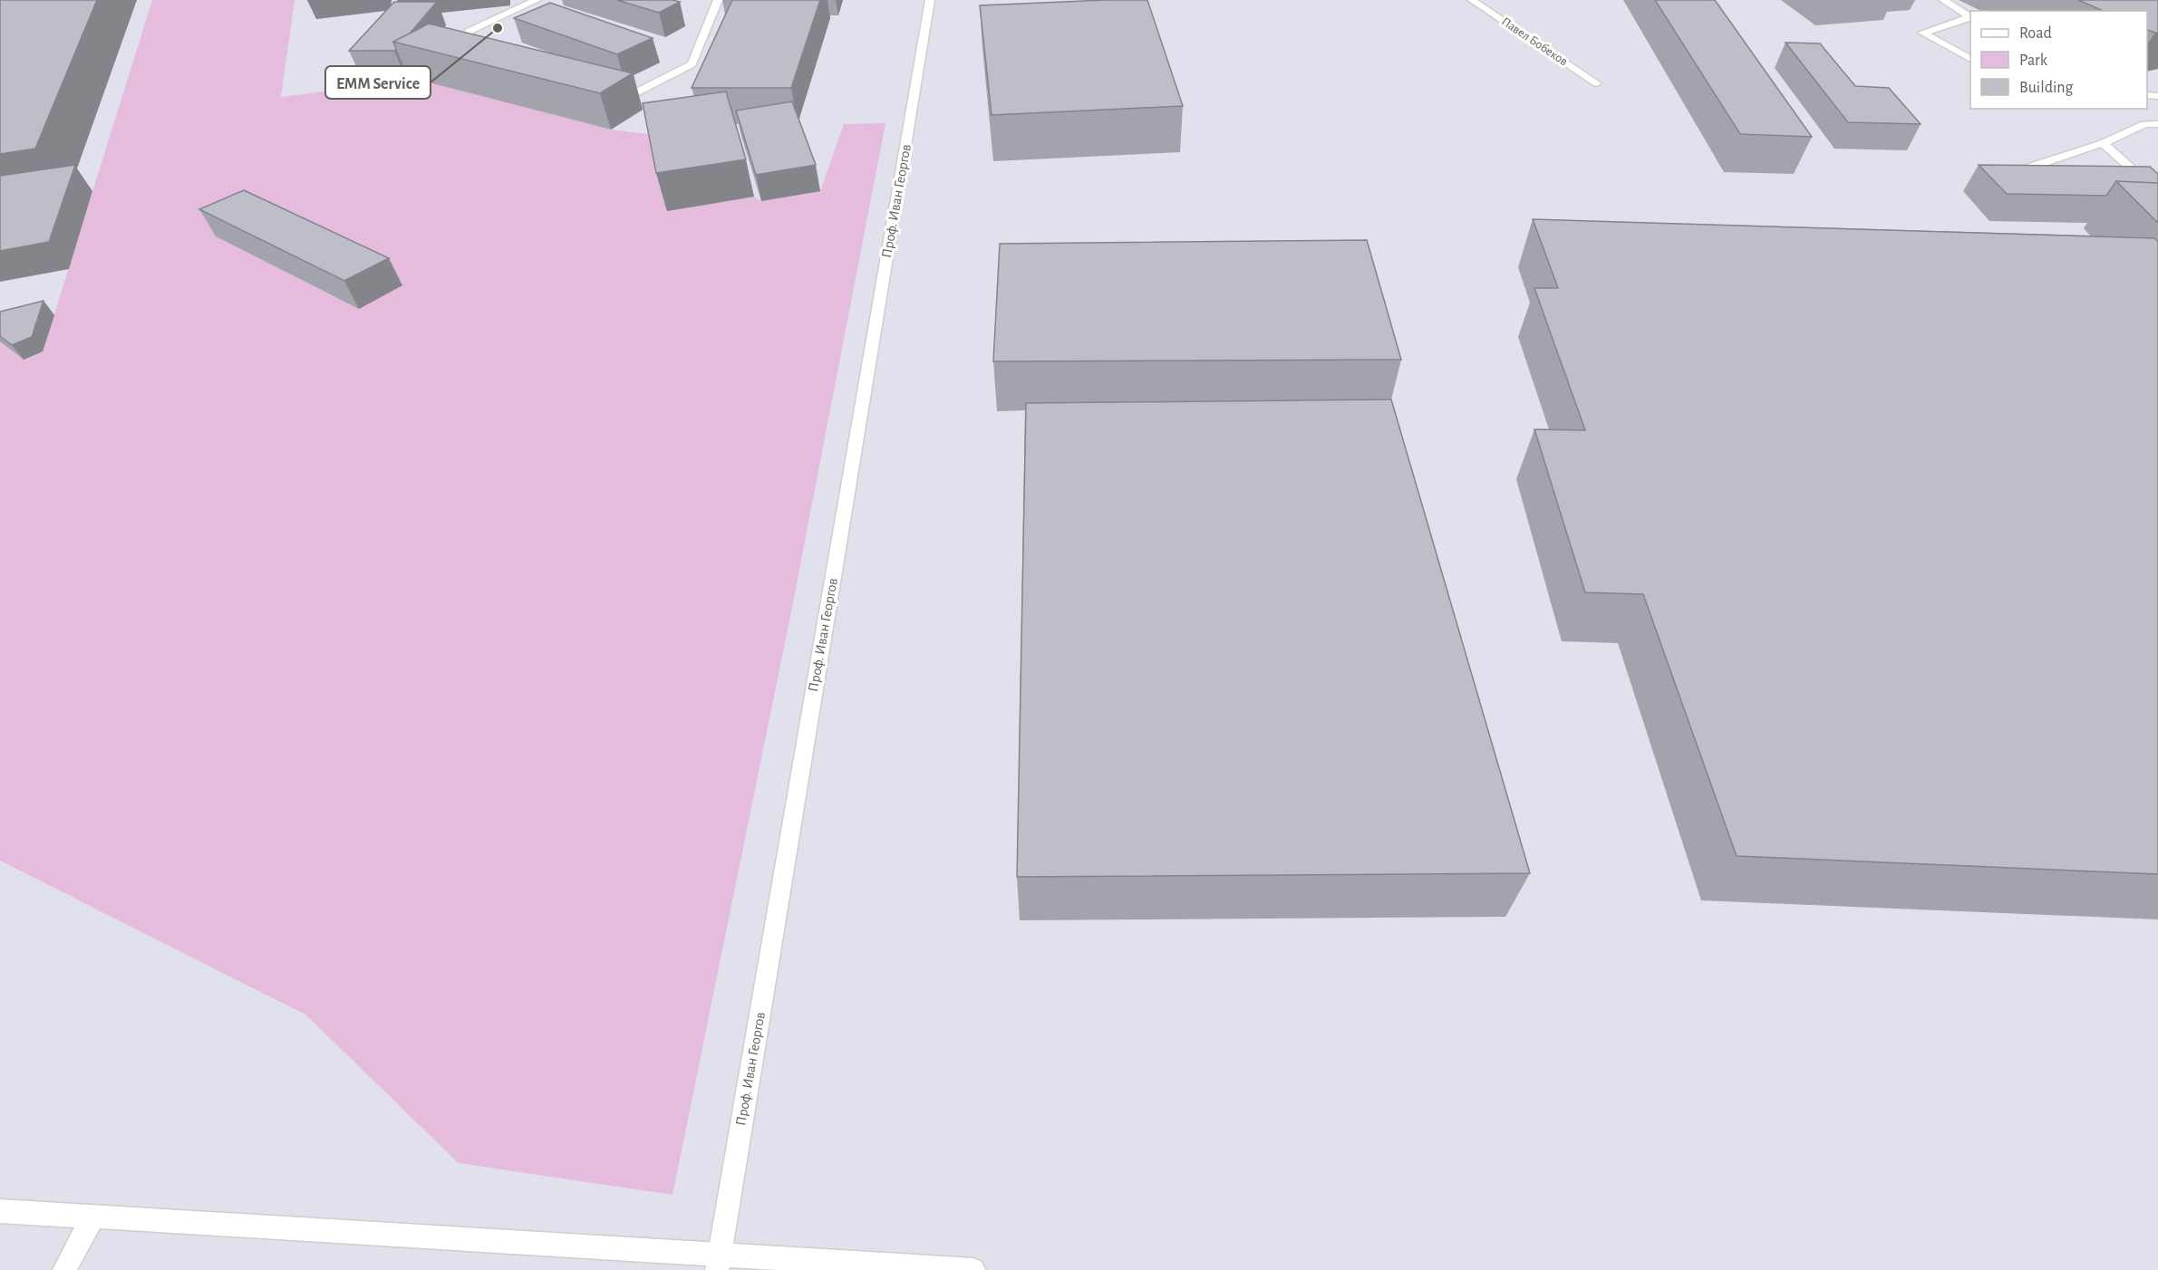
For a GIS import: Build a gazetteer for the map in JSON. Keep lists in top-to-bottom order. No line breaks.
{"streets":{"street":["Павел Бобеков","Проф. Иван Георгов"]},"places":["EMM Service"],"legend":["Road","Park","Building"]}
